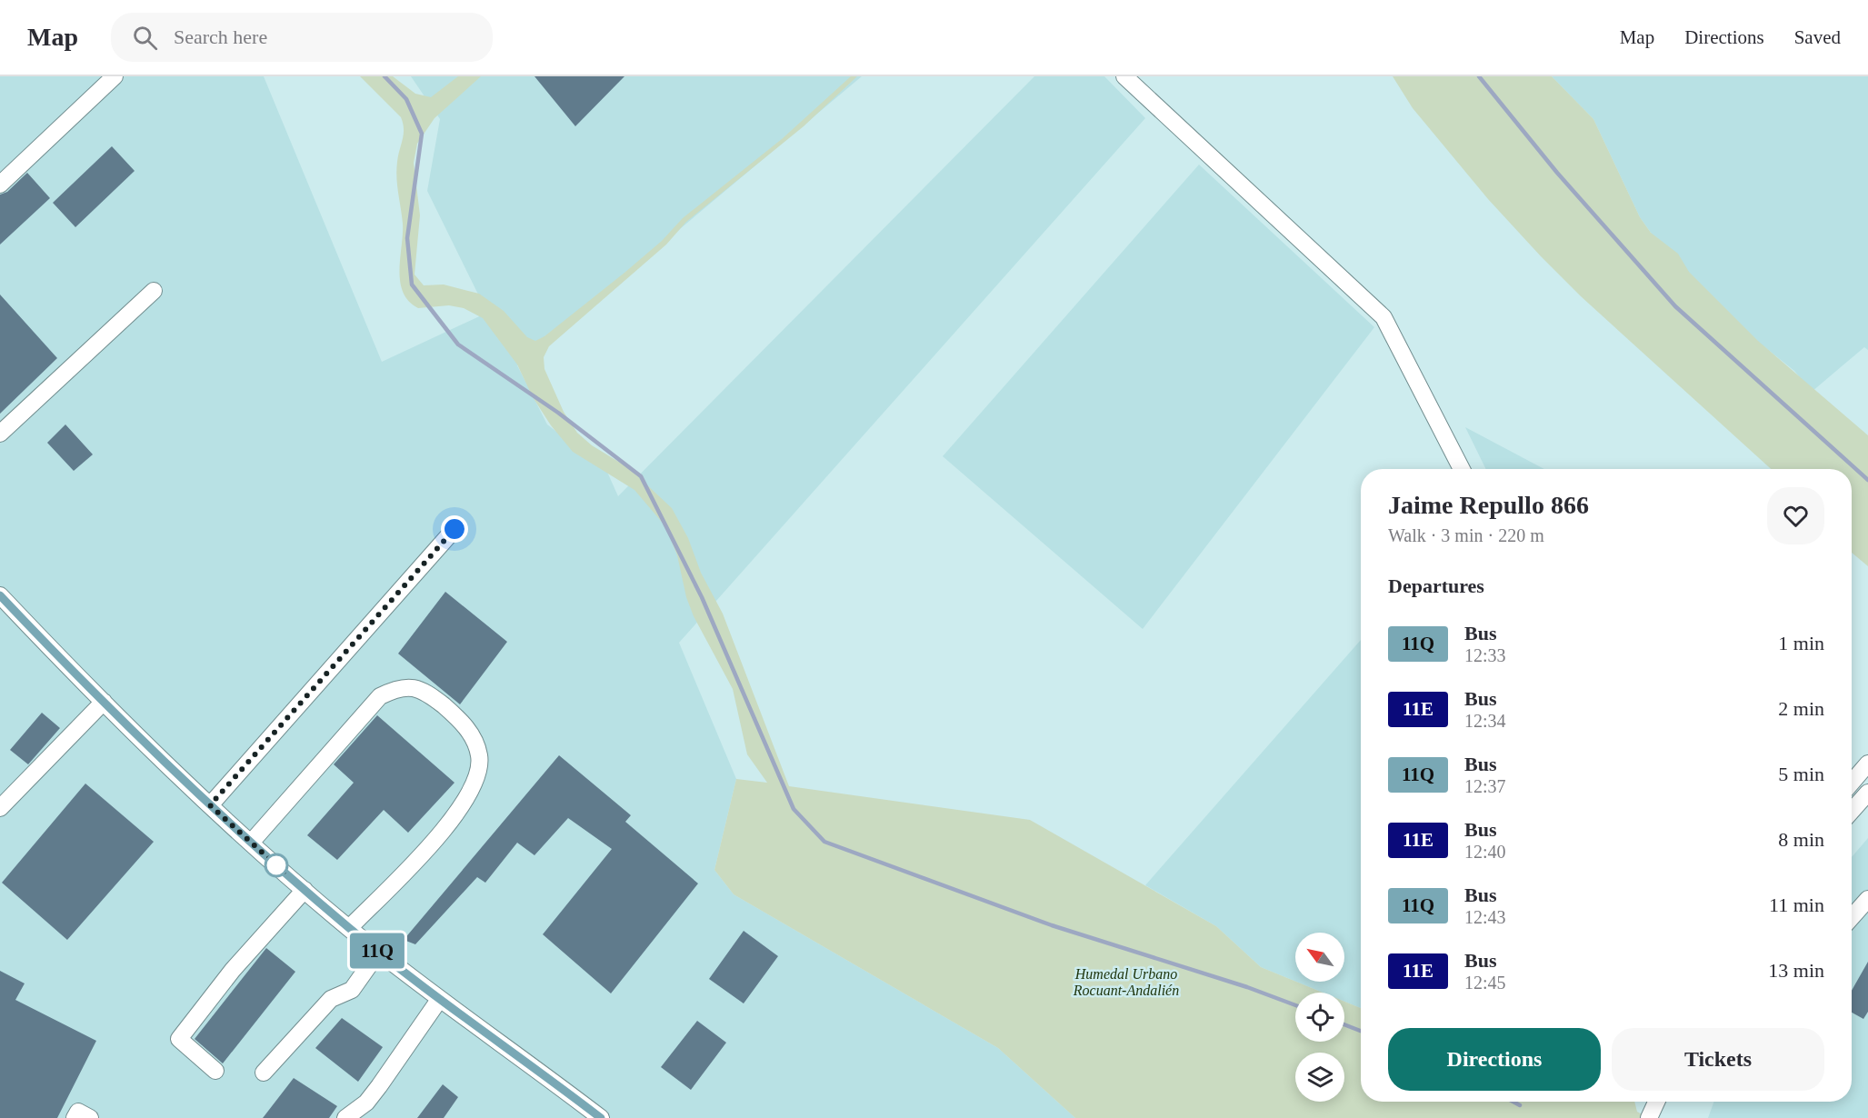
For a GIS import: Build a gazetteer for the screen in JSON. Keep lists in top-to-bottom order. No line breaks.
{"parks":["Humedal Urbano Rocuant-Andalién"],"lines":["bus line 11Q"],"north":"top left","page":{"header":"Map","search":"Search here","nav":["Map","Directions","Saved"],"on_map":"11Q","heading":[["Jaime Repullo 866","Walk · 3 min · 220 m"],"Departures"],"list":[{"mark":"11Q","name":"Bus","note":"12:33","value":"1 min"},{"mark":"11E","name":"Bus","note":"12:34","value":"2 min"},{"mark":"11Q","name":"Bus","note":"12:37","value":"5 min"},{"mark":"11E","name":"Bus","note":"12:40","value":"8 min"},{"mark":"11Q","name":"Bus","note":"12:43","value":"11 min"},{"mark":"11E","name":"Bus","note":"12:45","value":"13 min"}],"buttons":["Directions","Tickets"]}}
